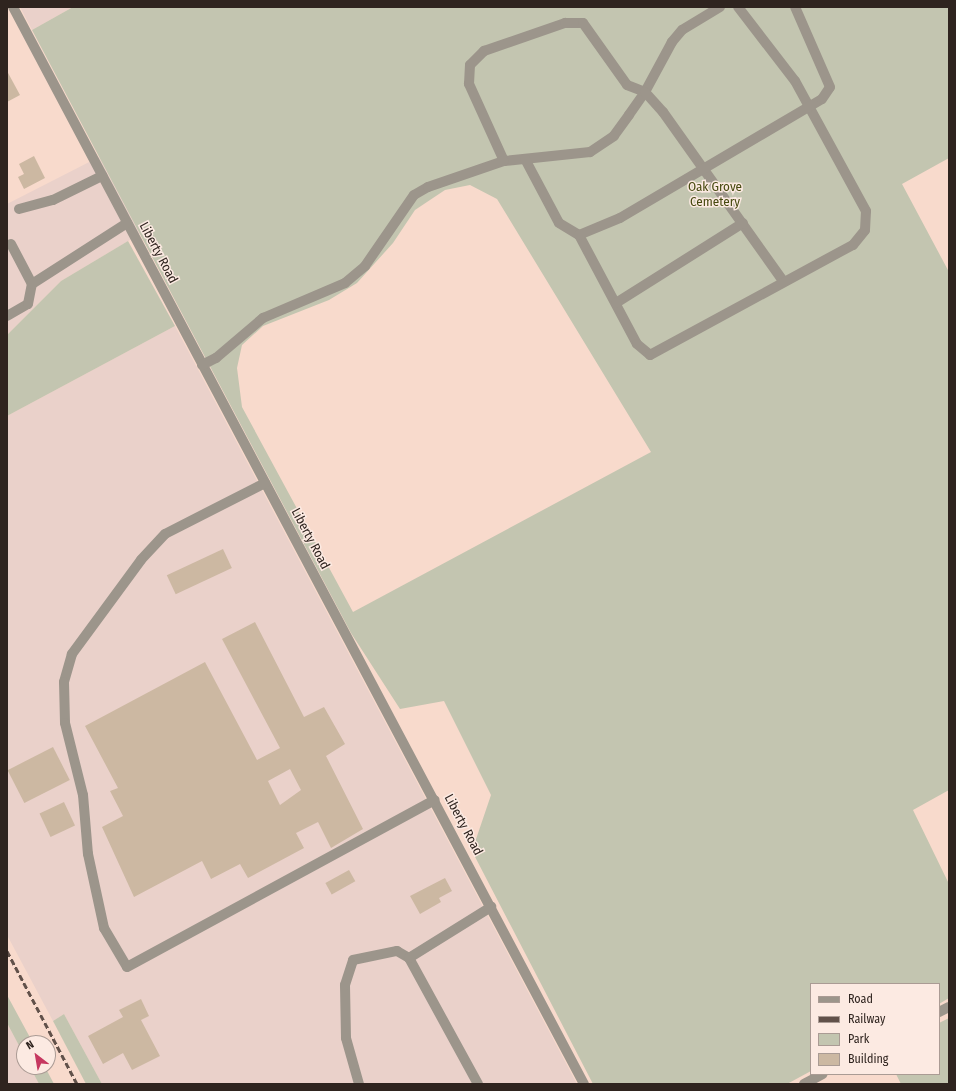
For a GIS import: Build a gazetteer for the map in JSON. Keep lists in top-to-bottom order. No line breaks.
{"streets":{"street":["Liberty Road"]},"parks":["Oak Grove Cemetery"],"legend":["Road","Railway","Park","Building"],"north":"top left"}
